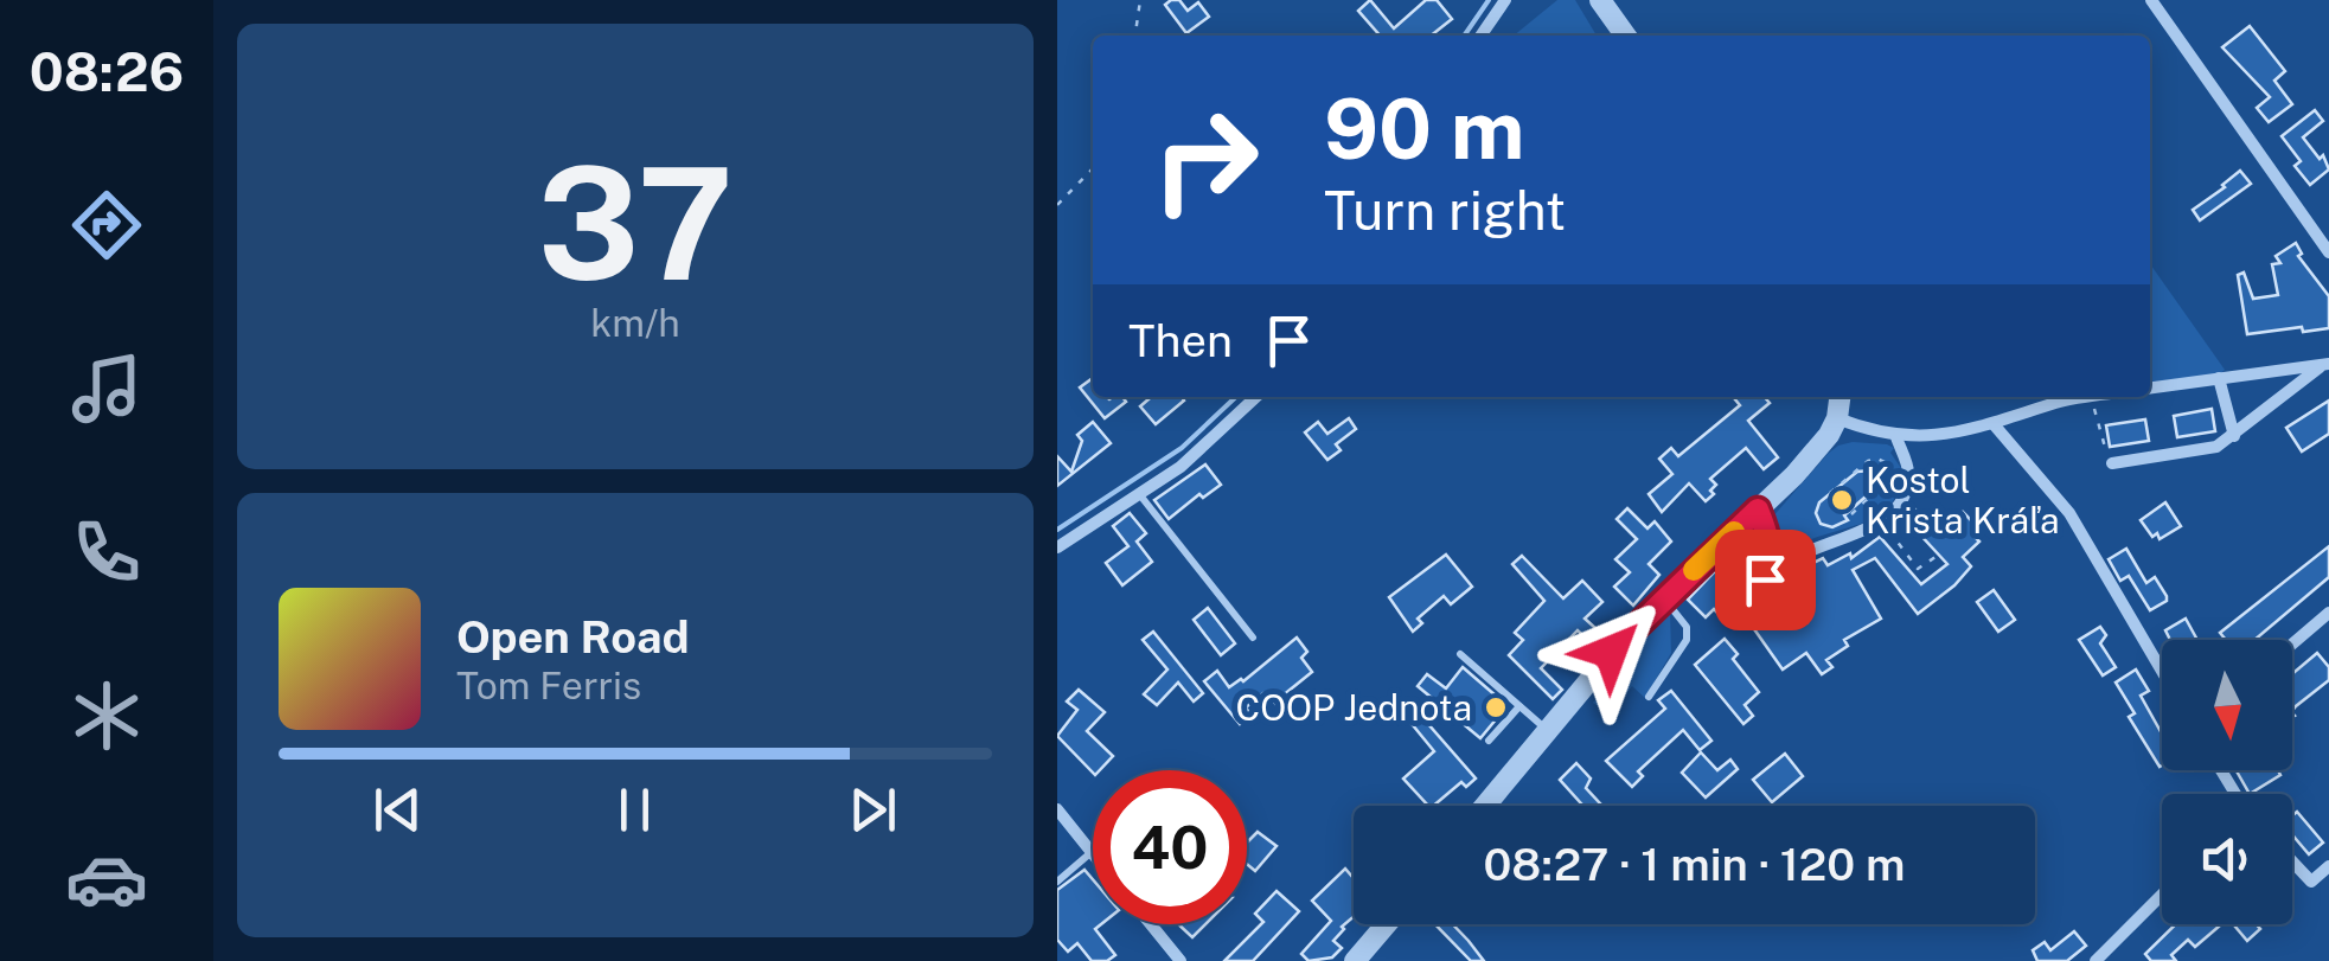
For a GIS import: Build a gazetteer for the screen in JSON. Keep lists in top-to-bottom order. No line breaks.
{"places":["Kostol Krista Kráľa","COOP Jednota"],"north":"bottom","page":{"tabs":"08:26","tile":["37","km/h"],"turn":["90 m","Turn right"],"then":"Then","song":["Open Road","Tom Ferris"],"limit":"40","trip":"08:27 · 1 min · 120 m"}}
